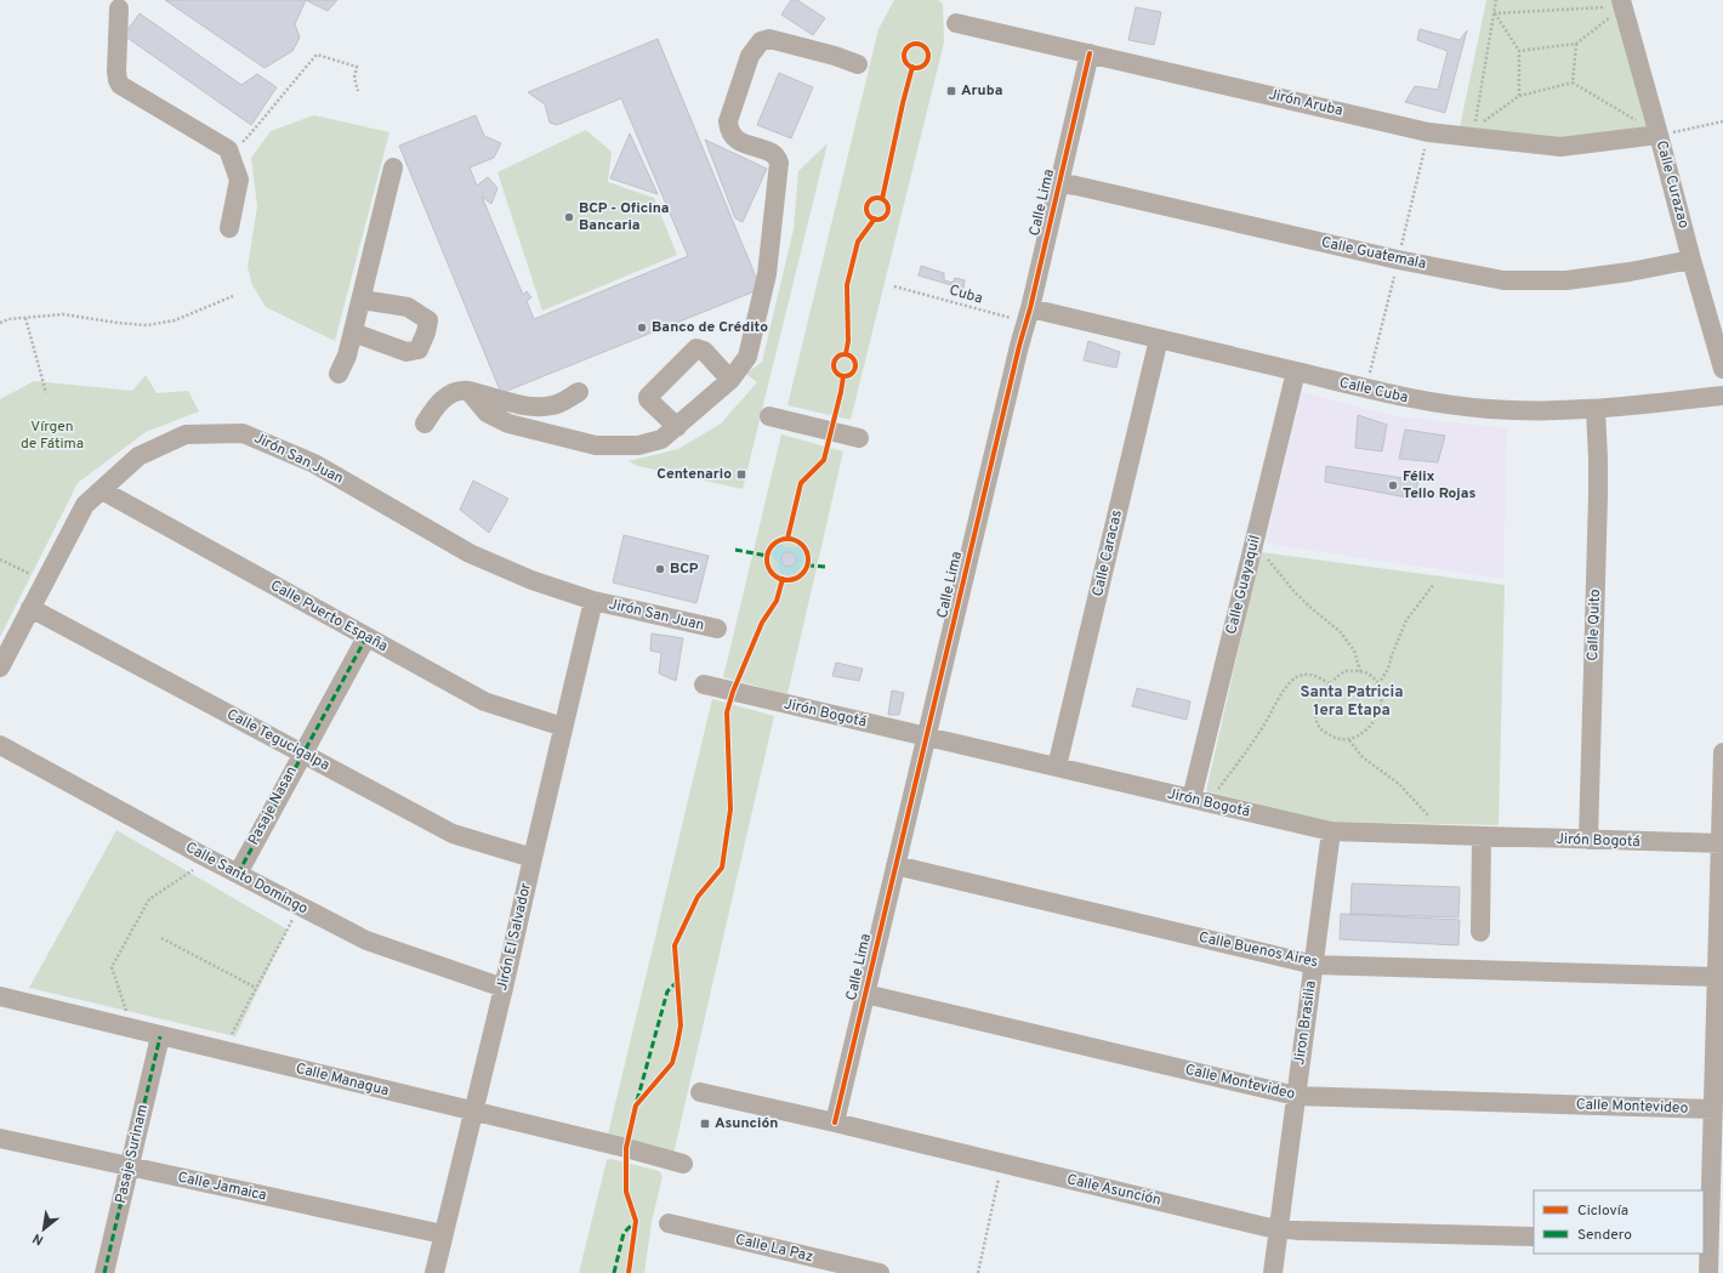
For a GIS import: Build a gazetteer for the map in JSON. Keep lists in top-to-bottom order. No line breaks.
{"streets":{"street":["Jirón Aruba","Calle Curazao","Calle Lima","Calle Guatemala","Calle Cuba","Jirón San Juan","Calle Caracas","Calle Guayaquil","Calle Puerto España","Calle Quito","Jirón Bogotá","Calle Tegucigalpa","Pasaje Nasan","Calle Santo Domingo","Jirón El Salvador","Calle Buenos Aires","Jiron Brasilia","Calle Managua","Calle Montevideo","Pasaje Surinam","Calle Jamaica","Calle Asunción","Calle La Paz"],"path":["Cuba"]},"crossings":[["Jirón Aruba","Calle Curazao"],["Jirón Aruba","Calle Lima"],["Calle Curazao","Calle Guatemala"],["Calle Lima","Calle Guatemala"],["Calle Lima","Cuba"],["Calle Lima","Calle Cuba"],["Calle Lima","Jirón Bogotá"],["Calle Lima","Calle Buenos Aires"],["Calle Lima","Calle Montevideo"],["Calle Lima","Calle Asunción"],["Cuba","Calle Cuba"],["Calle Cuba","Calle Caracas"],["Calle Cuba","Calle Guayaquil"],["Calle Cuba","Calle Quito"],["Jirón San Juan","Calle Puerto España"],["Jirón San Juan","Calle Tegucigalpa"],["Jirón San Juan","Jirón El Salvador"],["Calle Caracas","Jirón Bogotá"],["Calle Guayaquil","Jirón Bogotá"],["Calle Puerto España","Pasaje Nasan"],["Calle Puerto España","Jirón El Salvador"],["Calle Quito","Jirón Bogotá"],["Jirón Bogotá","Jiron Brasilia"],["Calle Tegucigalpa","Pasaje Nasan"],["Calle Tegucigalpa","Jirón El Salvador"],["Pasaje Nasan","Calle Santo Domingo"],["Calle Santo Domingo","Jirón El Salvador"],["Jirón El Salvador","Calle Managua"],["Jirón El Salvador","Calle Jamaica"],["Calle Buenos Aires","Jiron Brasilia"],["Jiron Brasilia","Calle Montevideo"],["Jiron Brasilia","Calle Asunción"],["Calle Managua","Pasaje Surinam"],["Pasaje Surinam","Calle Jamaica"]],"districts":["Santa Patricia 1era Etapa"],"parks":["Vírgen de Fátima"],"places":{"transit":["Aruba","Centenario","Asunción"],"other":["BCP - Oficina Bancaria","Banco de Crédito","Félix Tello Rojas","BCP"]},"legend":["Ciclovía","Sendero"],"north":"bottom left"}
